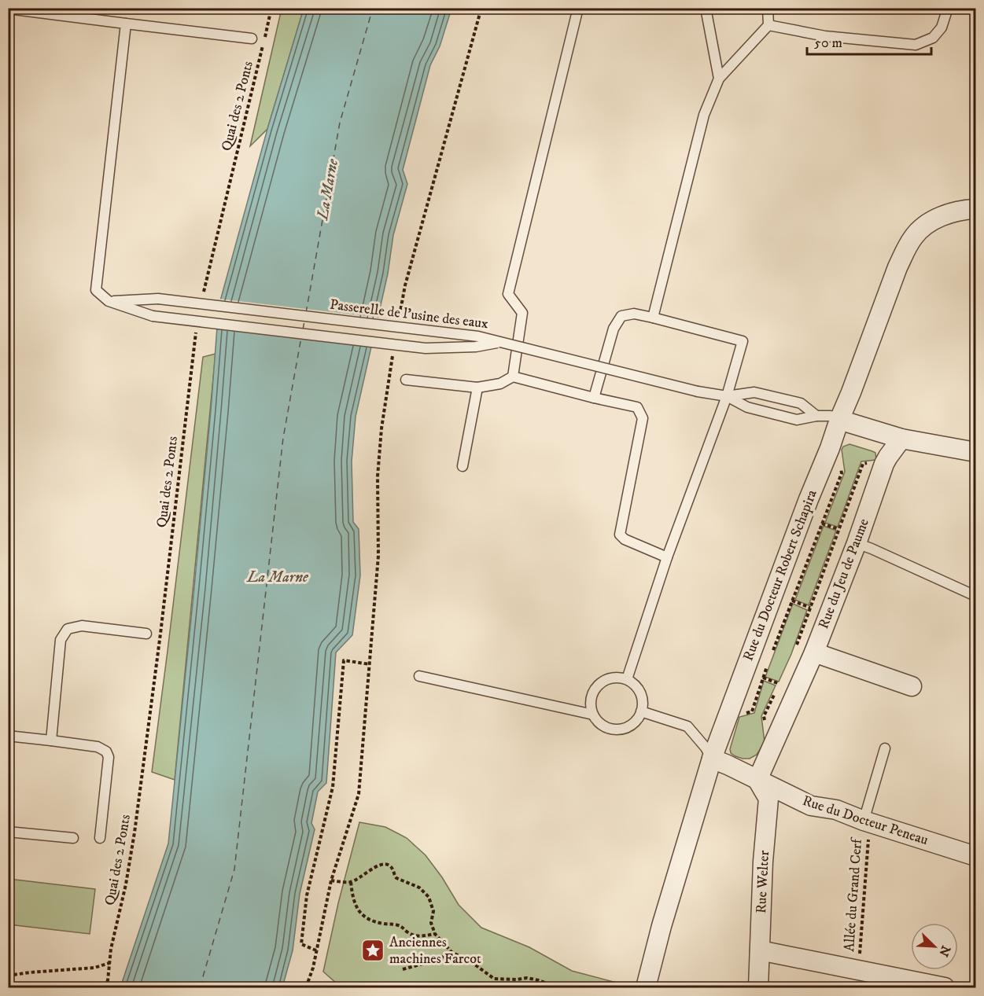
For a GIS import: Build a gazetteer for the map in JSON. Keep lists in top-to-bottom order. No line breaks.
{"streets":{"street":["Rue du Jeu de Paume","Rue du Docteur Robert Schapira","Rue du Docteur Peneau","Rue Welter"],"lane":["Passerelle de l'usine des eaux"],"path":["Quai des 2 Ponts","Allée du Grand Cerf"]},"crossings":[["Rue du Jeu de Paume","Rue du Docteur Peneau"],["Rue du Jeu de Paume","Rue Welter"],["Rue du Docteur Robert Schapira","Rue du Docteur Peneau"],["Rue du Docteur Peneau","Rue Welter"],["Rue du Docteur Peneau","Allée du Grand Cerf"]],"water":["La Marne"],"places":{"place":["Anciennes machines Farcot"]},"scale_bar":"50 m","north":"bottom right"}
